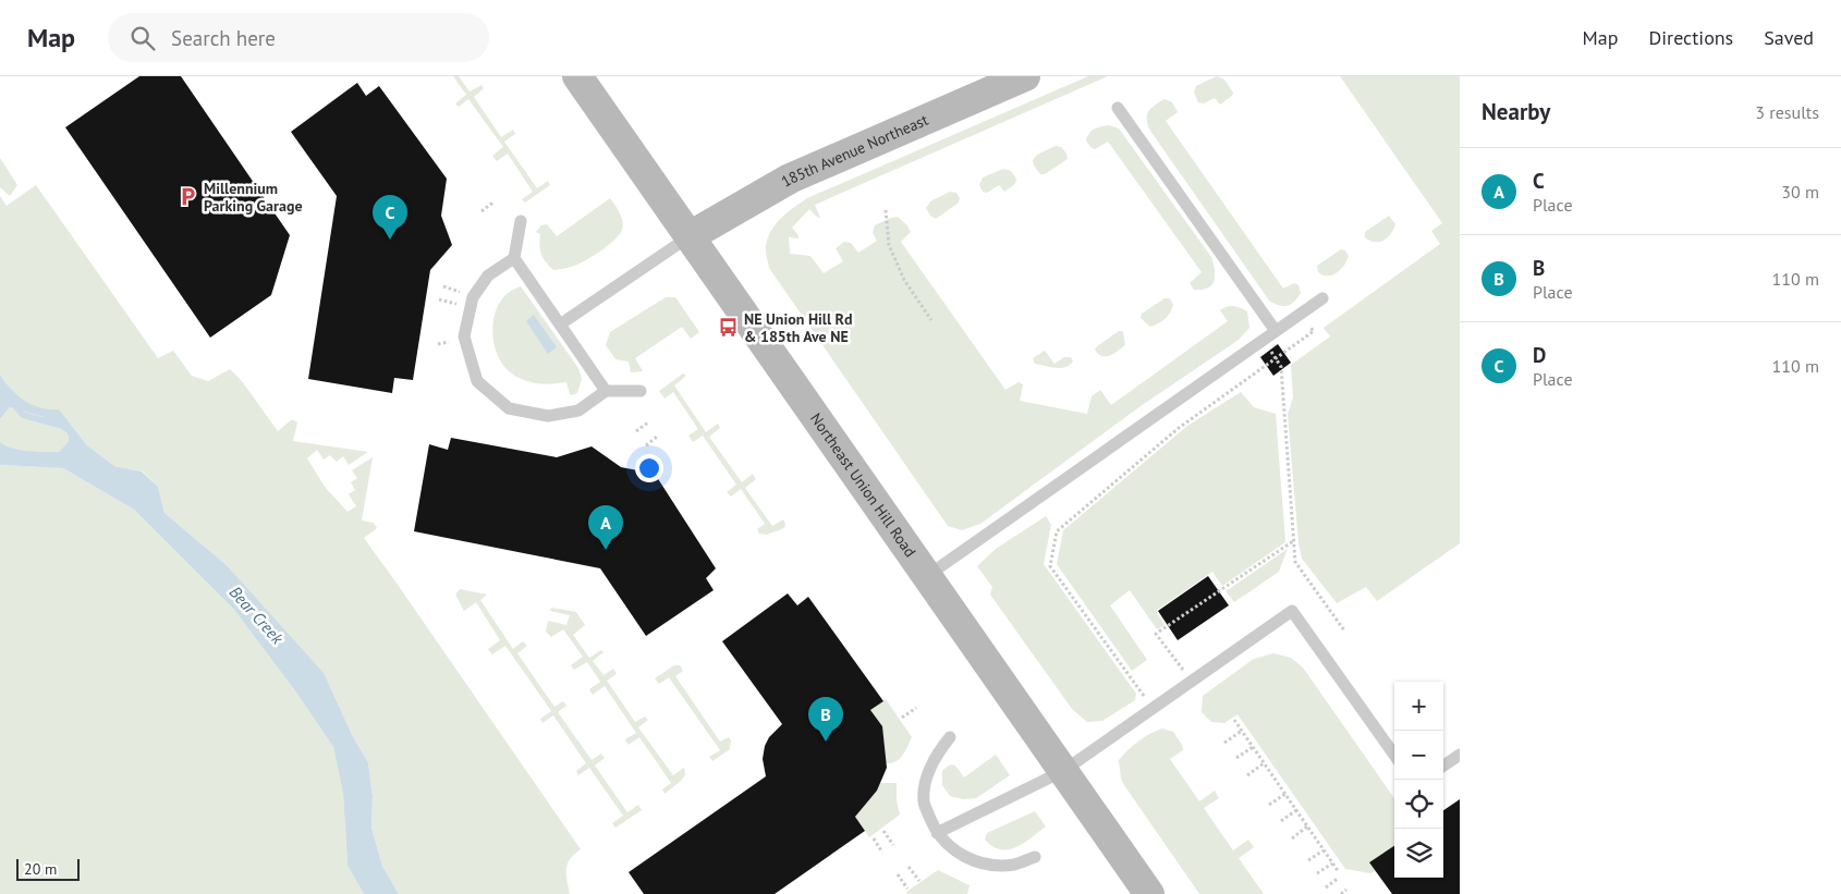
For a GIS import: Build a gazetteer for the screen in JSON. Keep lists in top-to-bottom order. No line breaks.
{"streets":{"main road":["185th Avenue Northeast","Northeast Union Hill Road"]},"crossings":[["185th Avenue Northeast","Northeast Union Hill Road"]],"water":["Bear Creek"],"places":{"parking":["Millennium Parking Garage"],"bus stop":["NE Union Hill Rd & 185th Ave NE"]},"scale_bar":"20 m","page":{"header":"Map","search":"Search here","nav":["Map","Directions","Saved"],"heading":["Nearby","3 results"],"list":[{"mark":"A","name":"C","note":"Place","value":"30 m"},{"mark":"B","name":"B","note":"Place","value":"110 m"},{"mark":"C","name":"D","note":"Place","value":"110 m"}],"pins":["C","A","B"],"map_buttons":["+","−"],"scale":"20 m"}}
